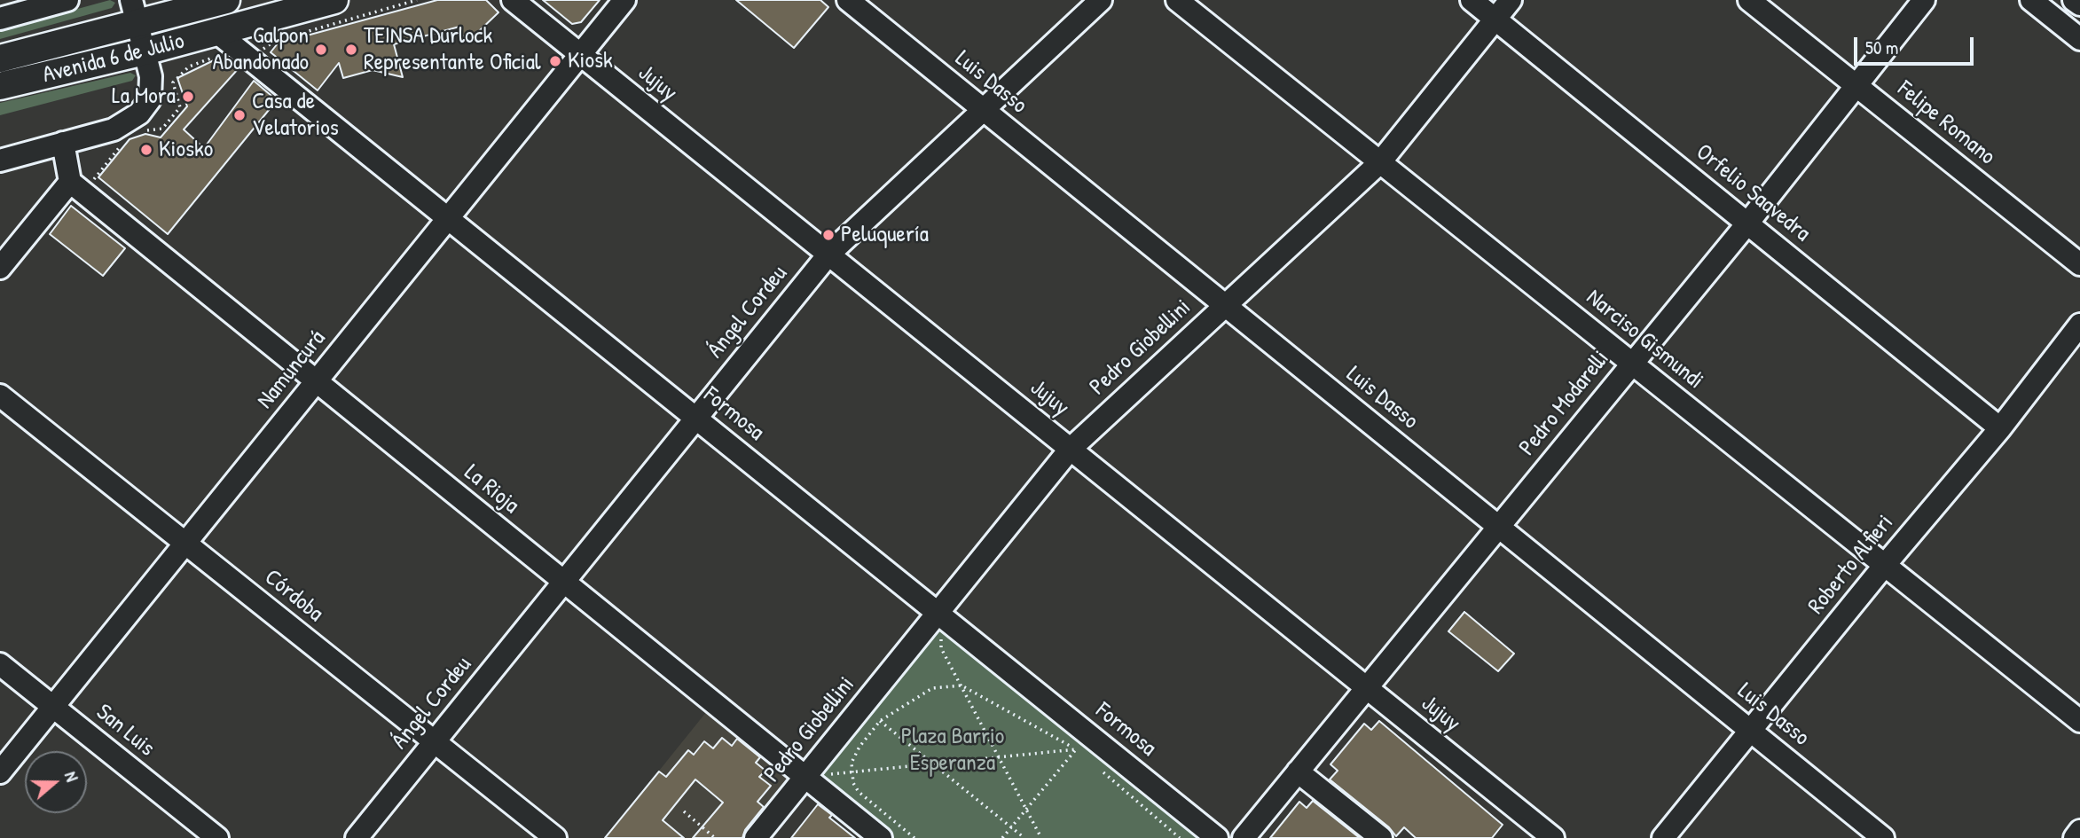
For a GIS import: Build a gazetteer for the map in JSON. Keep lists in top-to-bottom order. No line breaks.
{"streets":{"main road":["Avenida 6 de Julio"],"street":["Luis Dasso","Jujuy","Felipe Romano","Orfelio Saavedra","Ángel Cordeu","Narciso Gismundi","Pedro Giobellini","Namuncurá","Pedro Modarelli","Formosa","La Rioja","Roberto Alfieri","Córdoba","San Luis"]},"crossings":[["Avenida 6 de Julio","Formosa"],["Luis Dasso","Ángel Cordeu"],["Luis Dasso","Pedro Giobellini"],["Luis Dasso","Pedro Modarelli"],["Luis Dasso","Roberto Alfieri"],["Jujuy","Ángel Cordeu"],["Jujuy","Pedro Giobellini"],["Jujuy","Namuncurá"],["Jujuy","Pedro Modarelli"],["Felipe Romano","Pedro Modarelli"],["Orfelio Saavedra","Pedro Giobellini"],["Orfelio Saavedra","Pedro Modarelli"],["Orfelio Saavedra","Roberto Alfieri"],["Ángel Cordeu","Formosa"],["Ángel Cordeu","La Rioja"],["Ángel Cordeu","Córdoba"],["Narciso Gismundi","Pedro Giobellini"],["Narciso Gismundi","Pedro Modarelli"],["Narciso Gismundi","Roberto Alfieri"],["Pedro Giobellini","Formosa"],["Pedro Giobellini","La Rioja"],["Namuncurá","Formosa"],["Namuncurá","La Rioja"],["Namuncurá","Córdoba"],["Namuncurá","San Luis"]],"parks":["Plaza Barrio Esperanza"],"places":["Galpon Abandonado","TEINSA Durlock Representante Oficial","Kiosk","La Mora","Casa de Velatorios","Kiosko","Peluquería"],"scale_bar":"50 m","north":"right"}
